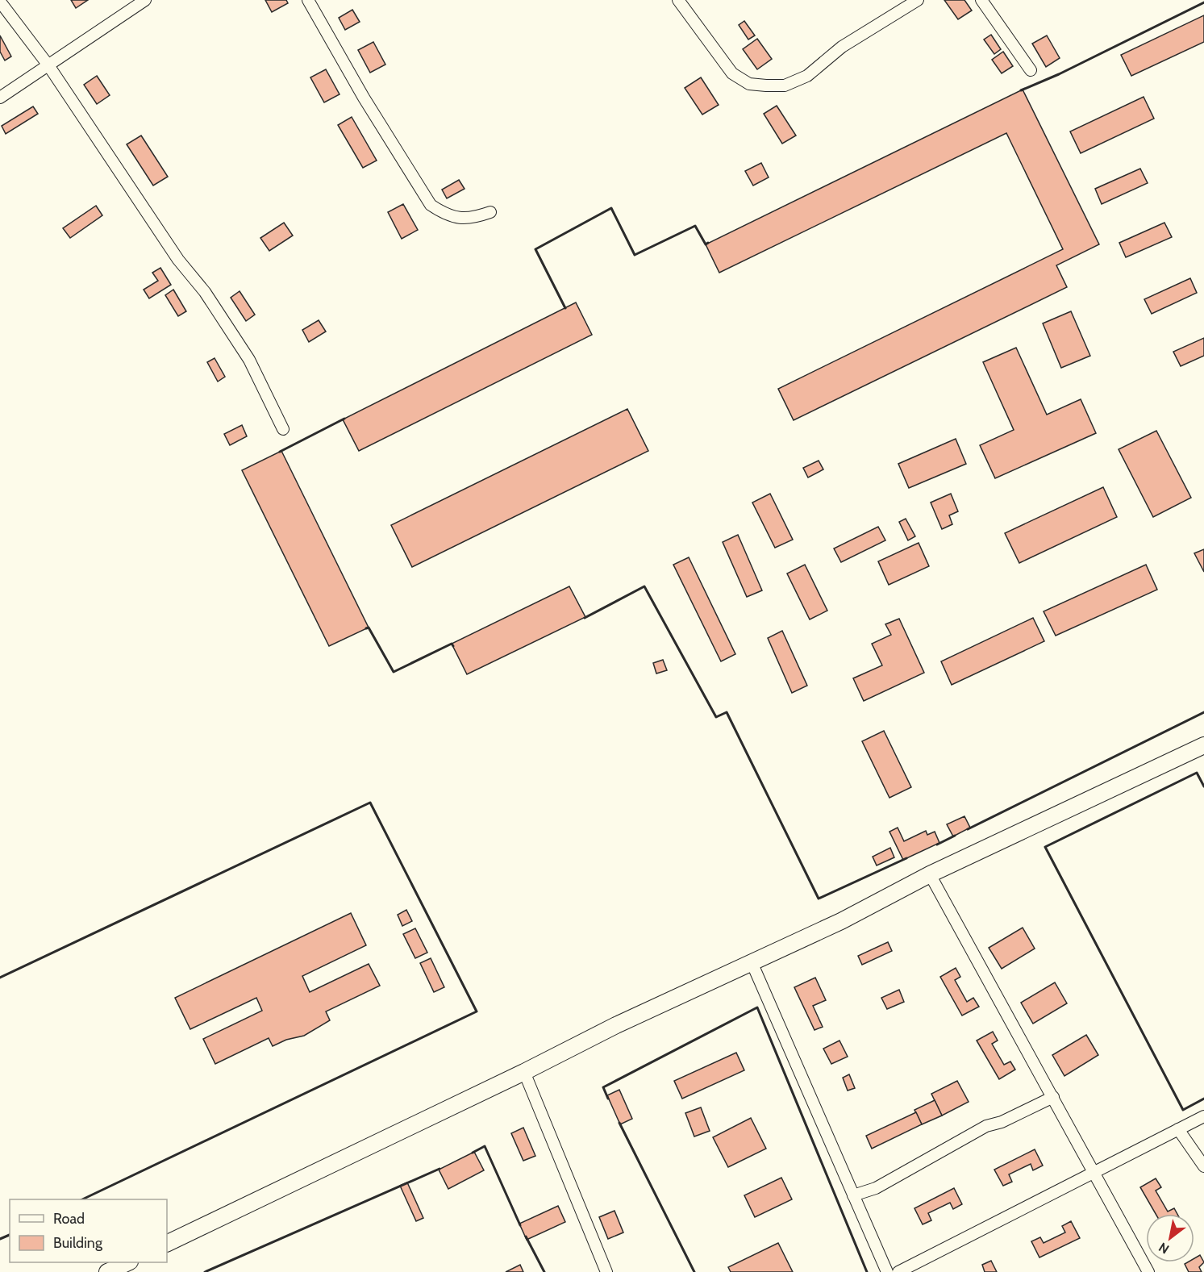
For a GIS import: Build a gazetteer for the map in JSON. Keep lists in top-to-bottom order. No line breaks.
{"legend":["Road","Building"],"north":"bottom left"}
